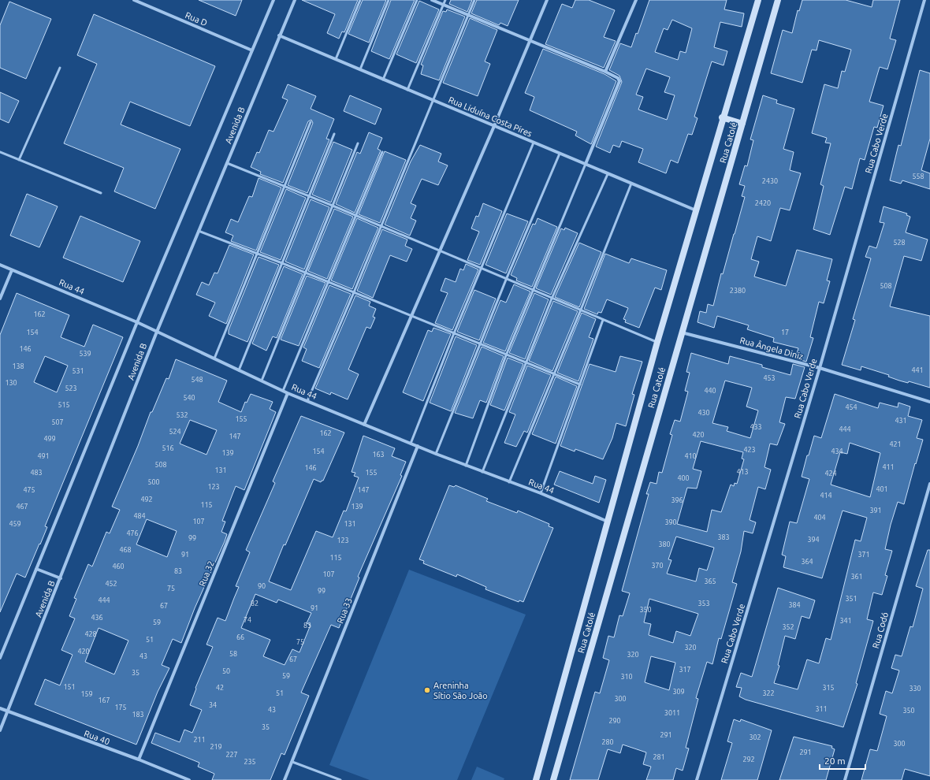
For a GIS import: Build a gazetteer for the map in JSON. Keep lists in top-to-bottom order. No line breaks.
{"streets":{"street":["Rua D","Rua Liduína Costa Pires","Avenida B","Rua Catolé","Rua Cabo Verde","Rua 44","Rua Ângela Diniz","Rua 32","Rua 33","Rua Codó","Rua 40"]},"crossings":[["Rua D","Avenida B"],["Rua Liduína Costa Pires","Avenida B"],["Rua Liduína Costa Pires","Rua Catolé"],["Avenida B","Rua 44"],["Avenida B","Rua 40"],["Rua Catolé","Rua 44"],["Rua Catolé","Rua Ângela Diniz"],["Rua Cabo Verde","Rua Ângela Diniz"],["Rua 44","Rua 32"],["Rua 44","Rua 33"],["Rua 32","Rua 40"]],"places":["Areninha Sítio São João"],"house_numbers":["558","2430","2420","528","508","2380","162","154","17","146","539","138","441","531","453","548","130","523","440","540","515","454","430","532","155","431","507","433","444","524","162","420","147","499","421","516","423","154","434","139","163","491","410","508","411","146","131","413","483","155","424","400","500","123","401","475","147","414","492","396","115","467","139","391","484","404","107","390","459","131","476","383","99","394","123","380","468","91","371","115","364","370","460","83","107","361","365","452","90","75","99","351","444","82","353","384","67","91","350","436","74","341","59","83","352","428","66","51","75","320","420","58","320","43","67","317","50","35","59","310","151","42","315","330","309","51","322","159","300","167","34","175","311","43","350","3011","183","290","35","291","302","211","280","300","219","291","227","281","292","235"],"scale_bar":"20 m"}
